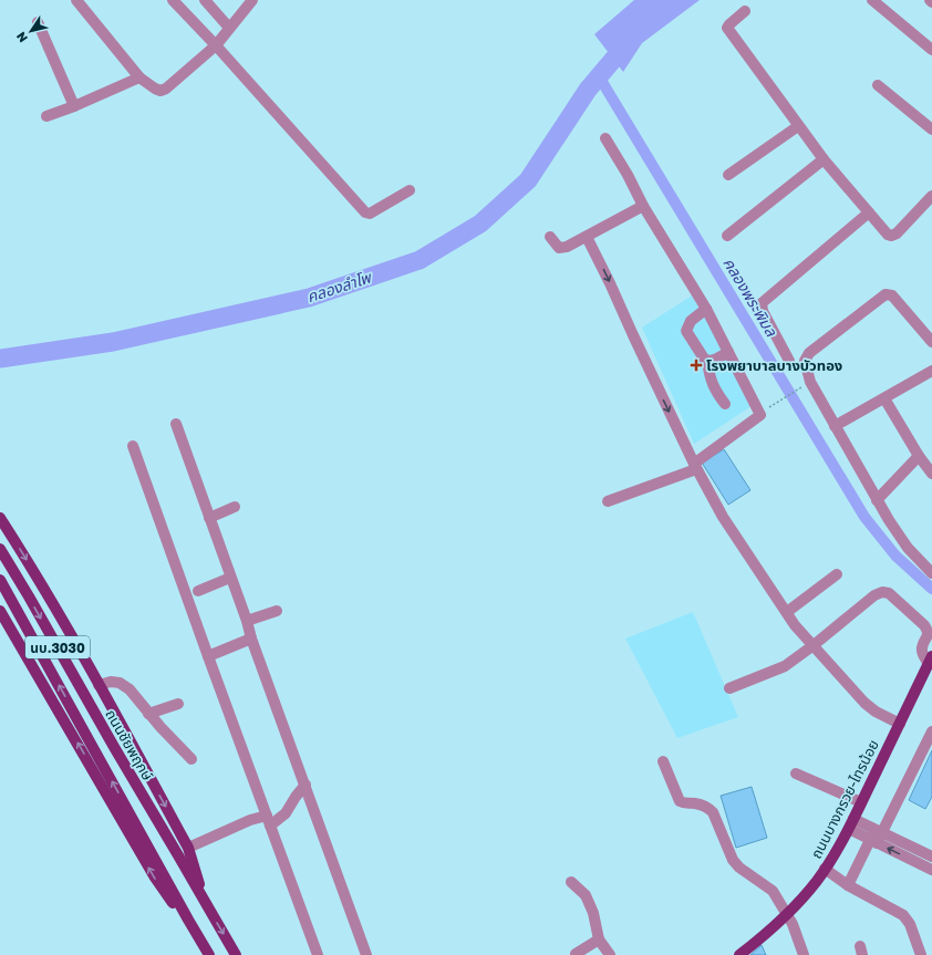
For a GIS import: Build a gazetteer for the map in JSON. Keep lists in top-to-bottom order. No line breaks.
{"streets":{"main road":["นบ.3030","ถนนชัยพฤกษ์","ถนนบางกรวย-ไทรน้อย"]},"water":["คลองลำโพ","คลองพระพิมล"],"places":{"health":["โรงพยาบาลบางบัวทอง"]},"north":"bottom left"}
